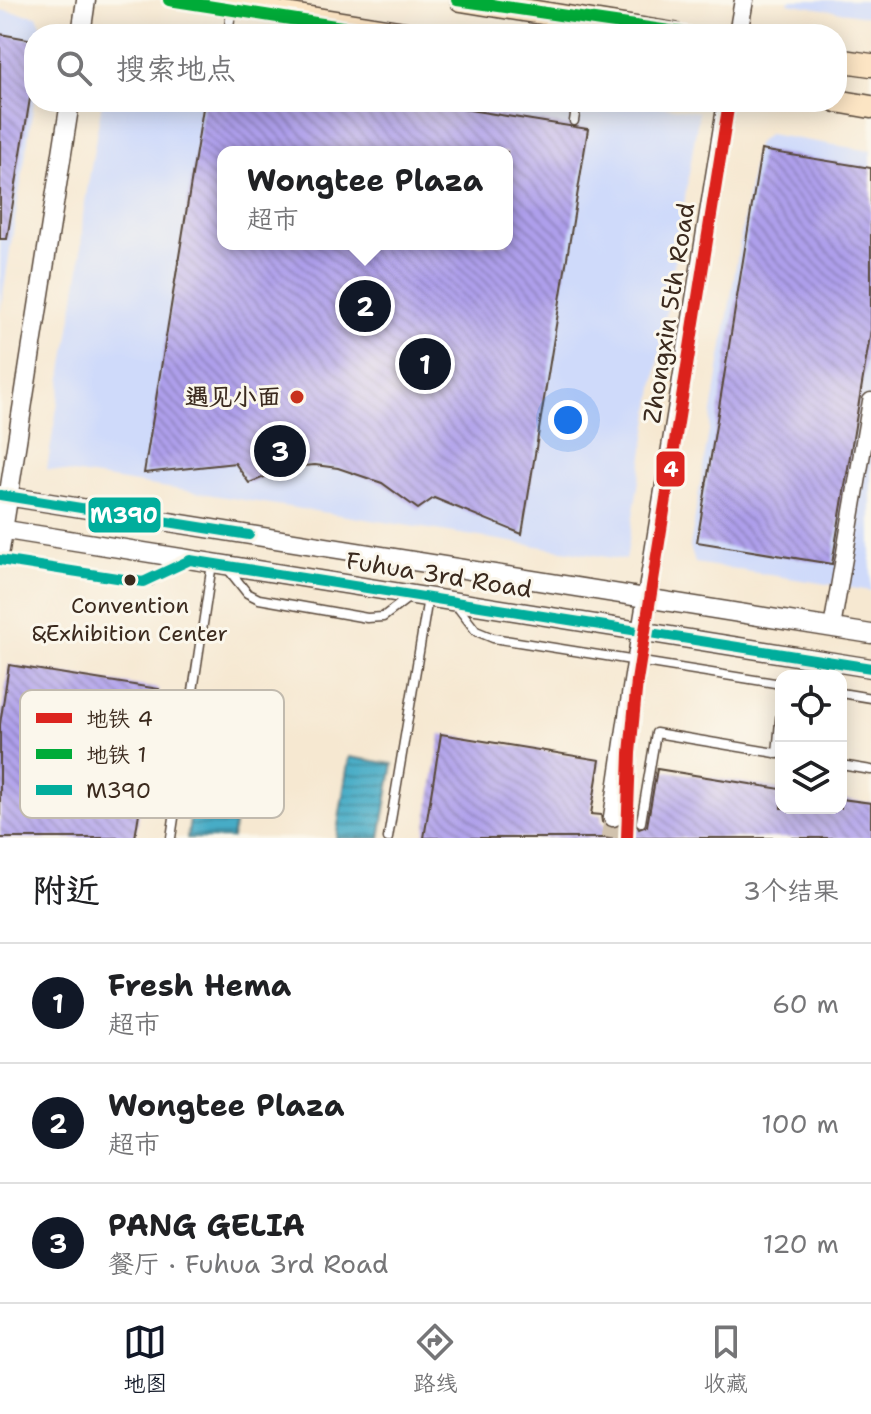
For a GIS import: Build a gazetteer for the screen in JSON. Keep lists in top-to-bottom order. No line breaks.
{"streets":{"street":["Zhongxin 5th Road","Fuhua 3rd Road"]},"crossings":[["Zhongxin 5th Road","Fuhua 3rd Road"]],"places":["遇见小面","Convention &Exhibition Center"],"lines":["metro line 1","metro line 4","transit line M390"],"legend":["地铁 4","地铁 1","M390"],"page":{"search":"搜索地点","popup":["Wongtee Plaza","超市"],"pins":["2","1","3"],"heading":["附近","3个结果"],"list":[{"mark":"1","name":"Fresh Hema","note":"超市","value":"60 m"},{"mark":"2","name":"Wongtee Plaza","note":"超市","value":"100 m"},{"mark":"3","name":"PANG GELIA","note":"餐厅 · Fuhua 3rd Road","value":"120 m"}],"nav":["地图","路线","收藏"]}}
